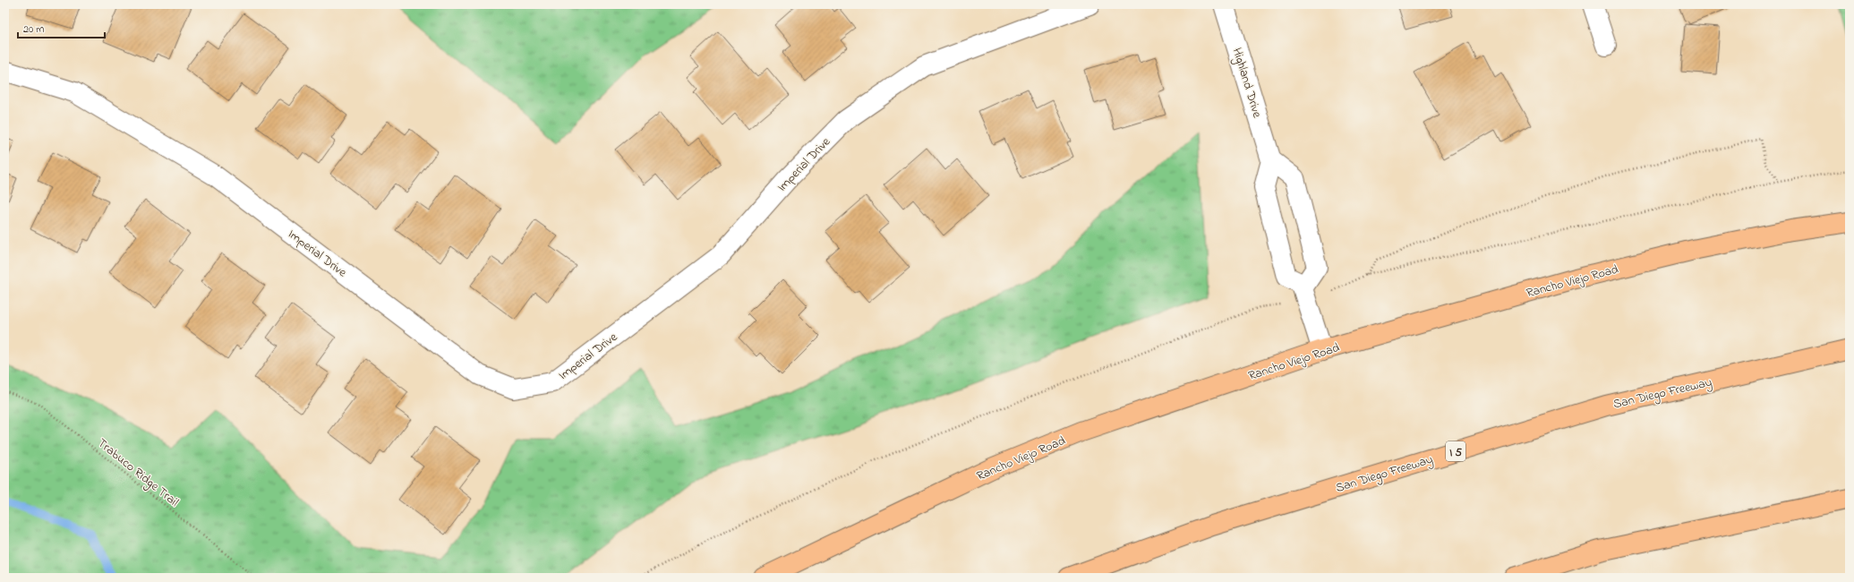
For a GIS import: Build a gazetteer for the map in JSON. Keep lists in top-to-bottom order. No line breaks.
{"streets":{"main road":["Rancho Viejo Road","San Diego Freeway","I 5"],"street":["Highland Drive","Imperial Drive"],"path":["Trabuco Ridge Trail"]},"scale_bar":"20 m"}
